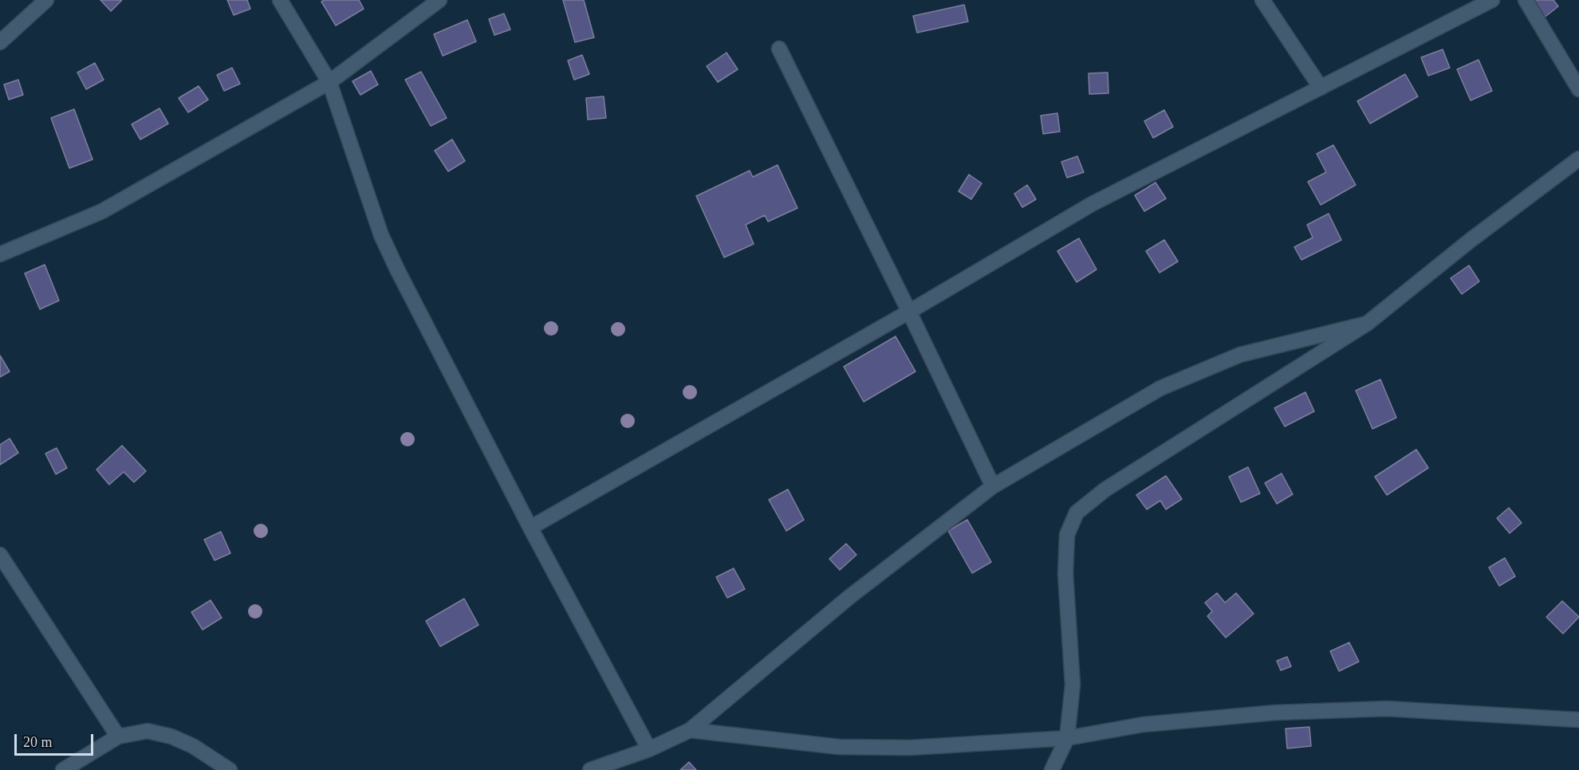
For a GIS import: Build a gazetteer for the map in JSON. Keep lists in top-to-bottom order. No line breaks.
{"scale_bar":"20 m"}
